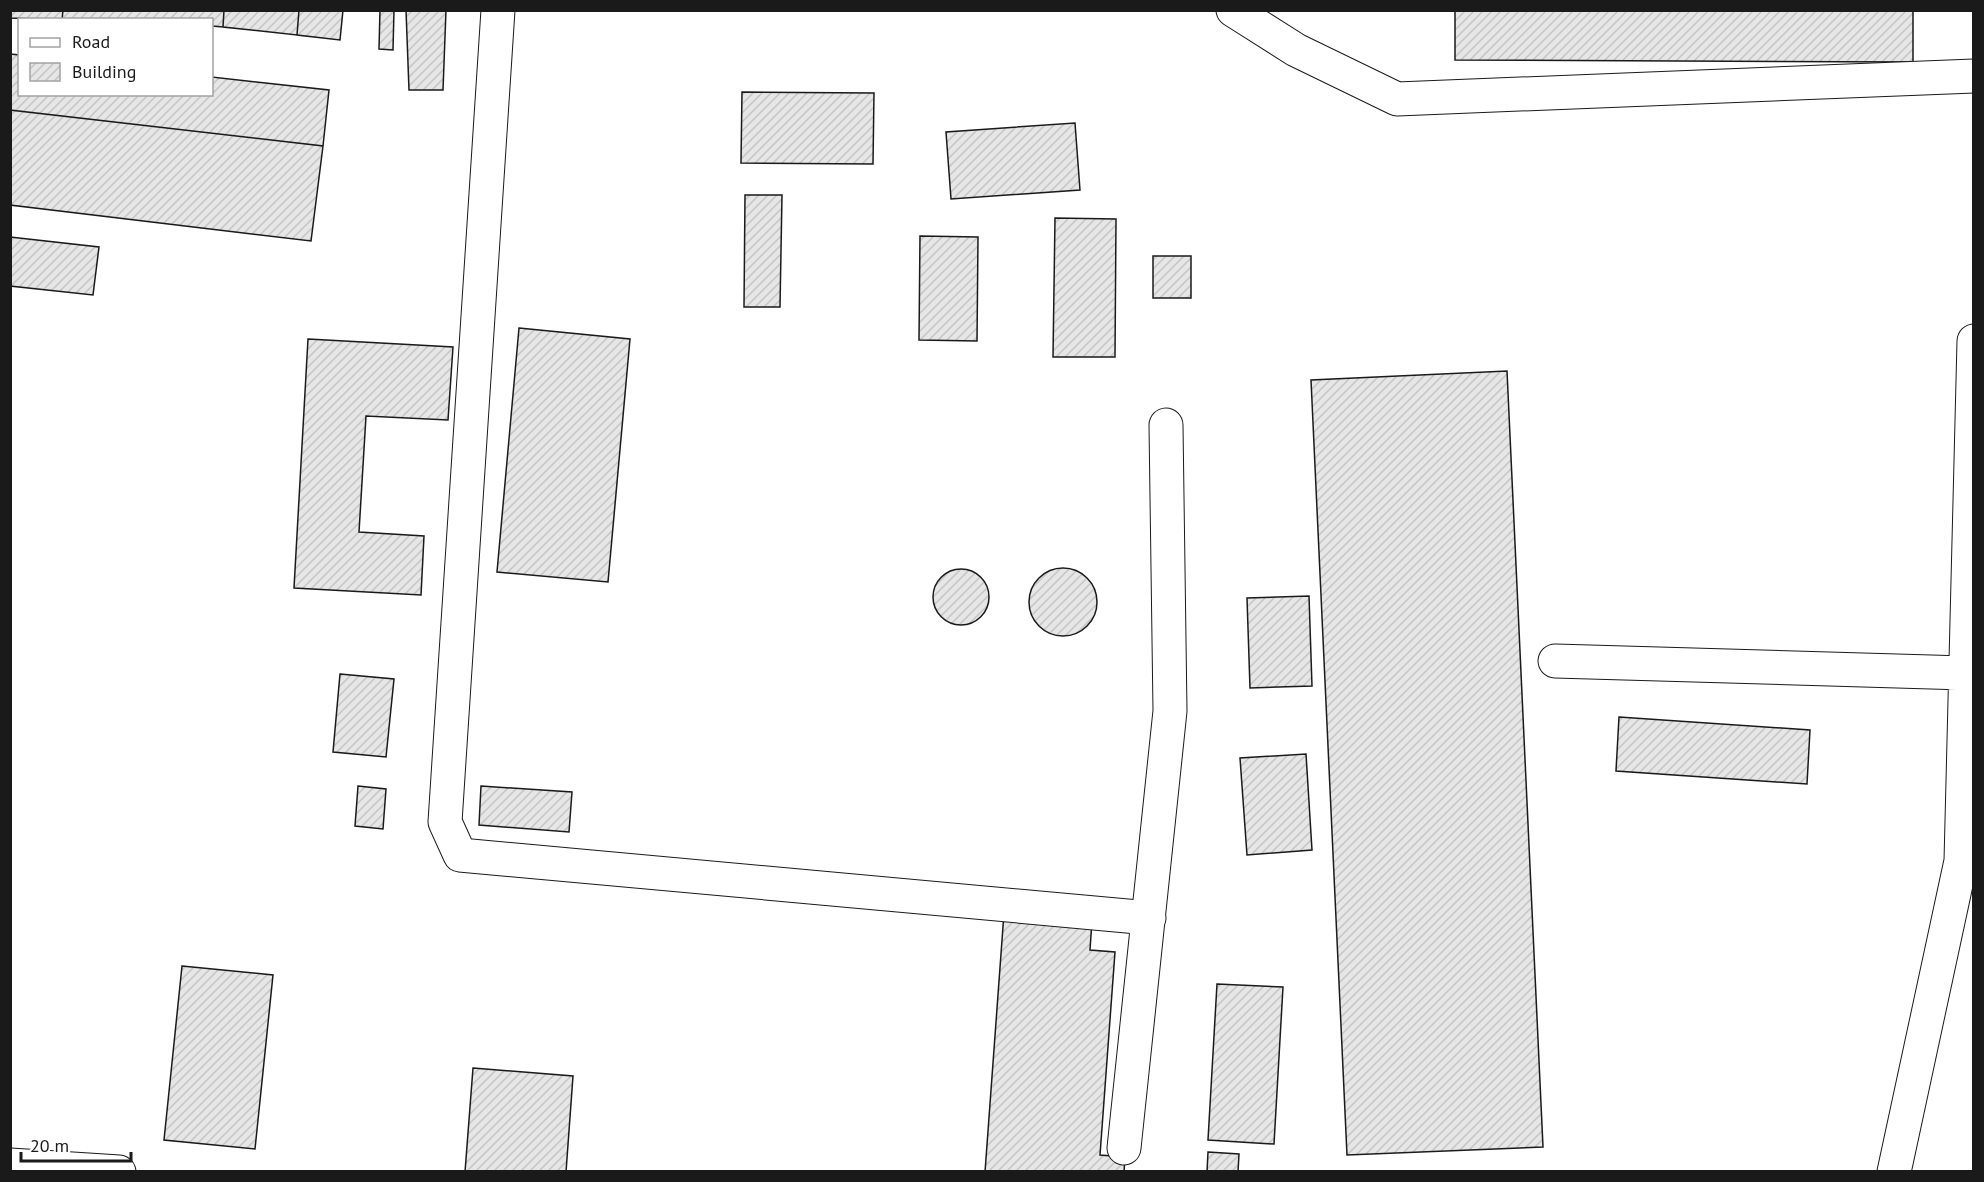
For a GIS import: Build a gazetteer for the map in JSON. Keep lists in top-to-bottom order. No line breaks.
{"legend":["Road","Building"],"scale_bar":"20 m"}
